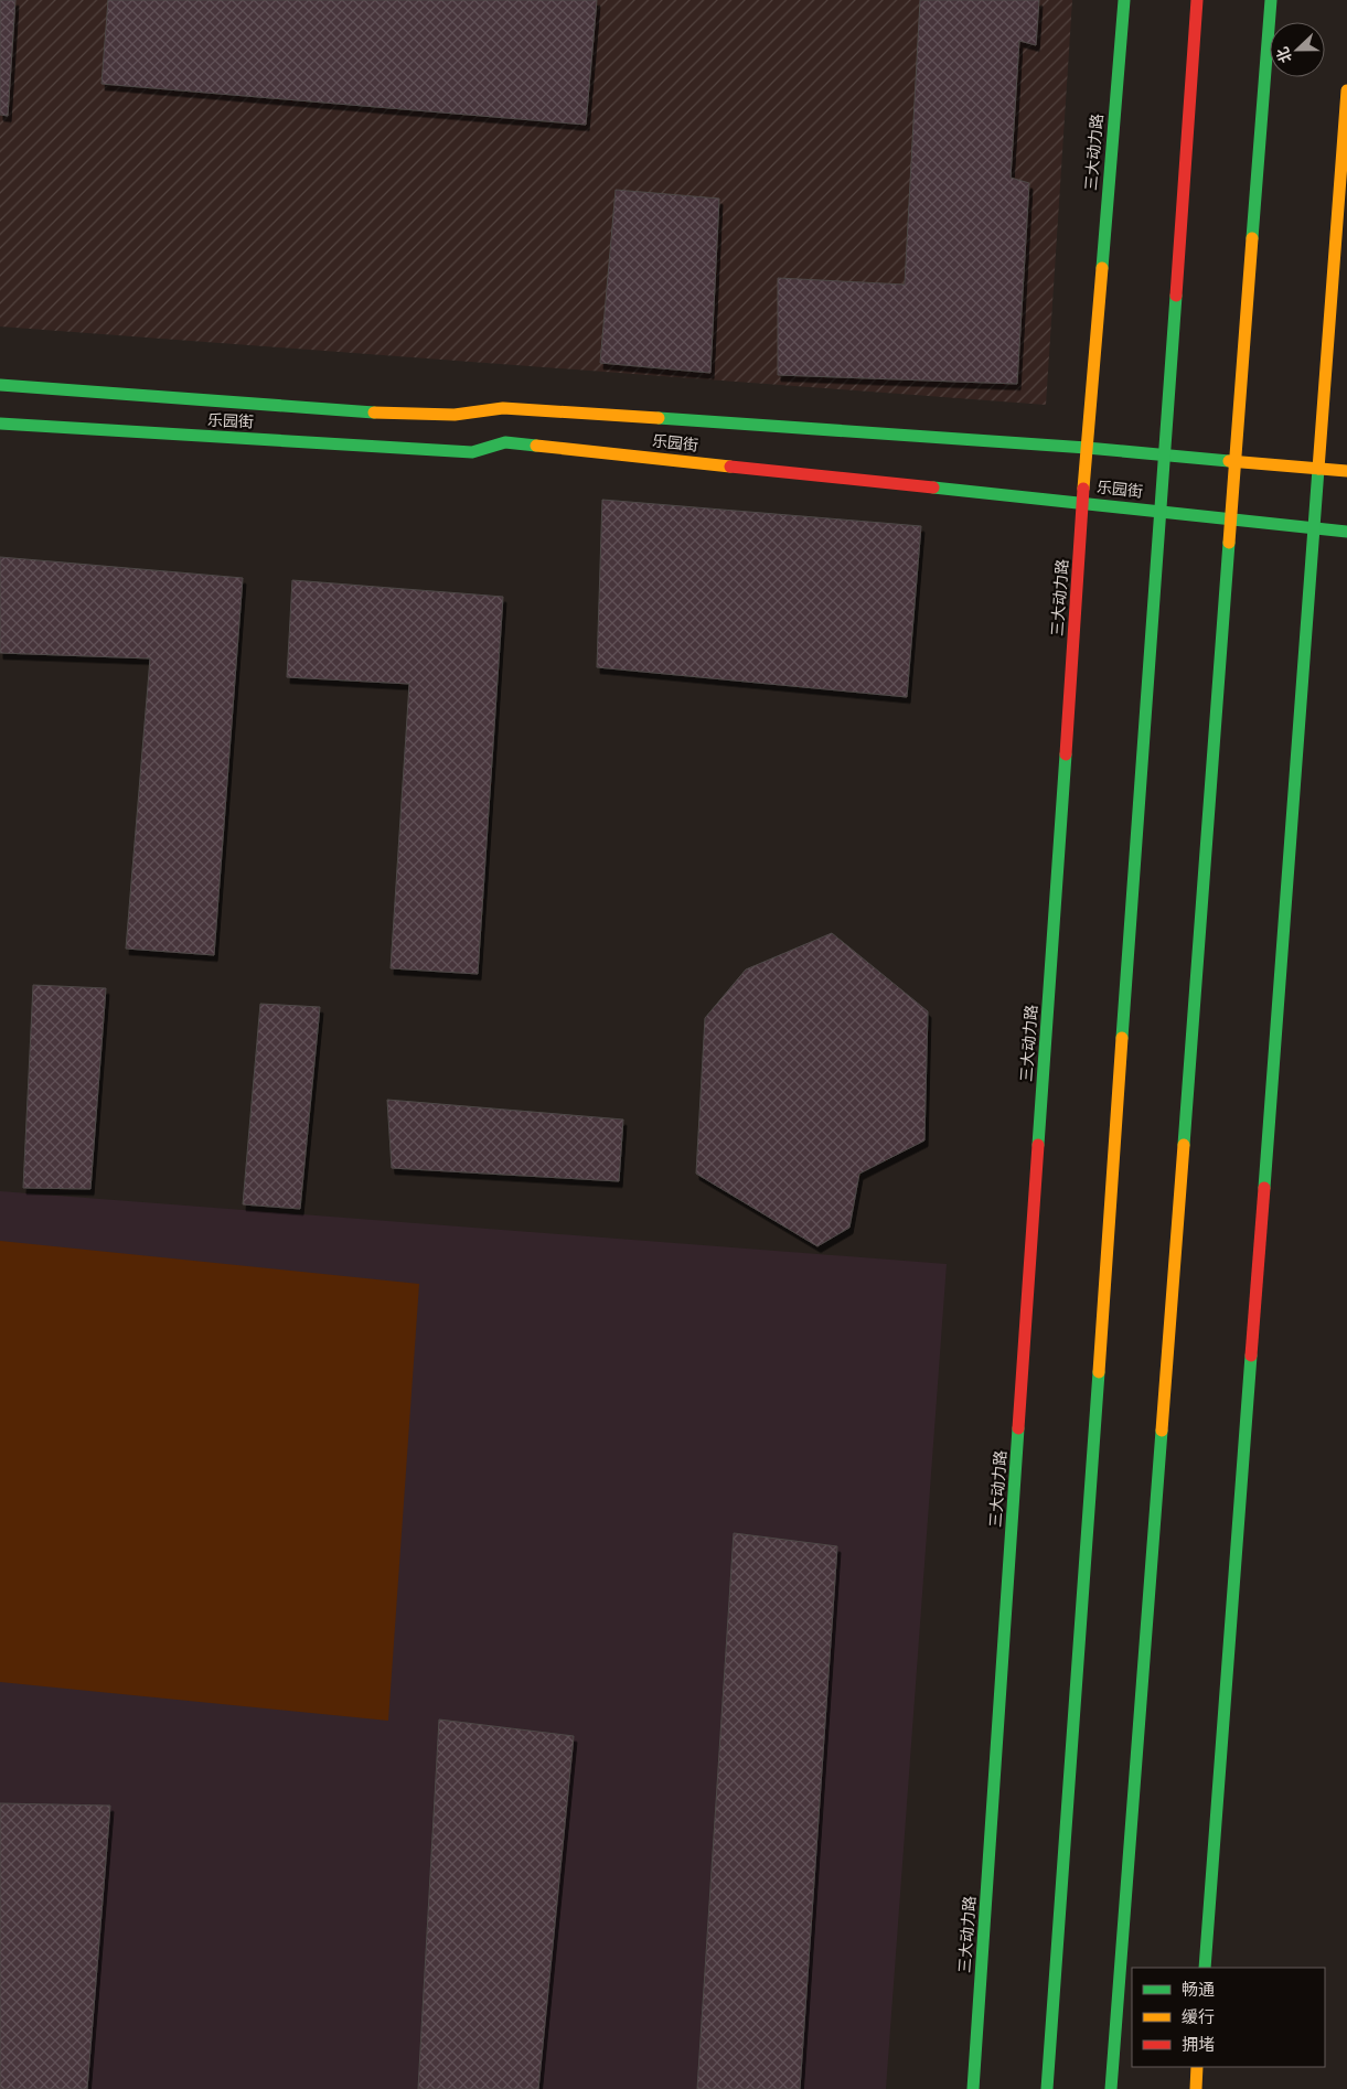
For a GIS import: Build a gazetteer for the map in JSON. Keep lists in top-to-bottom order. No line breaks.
{"streets":{"main road":["三大动力路","乐园街"]},"crossings":[["三大动力路","乐园街"]],"legend":["畅通","缓行","拥堵"],"north":"left"}
